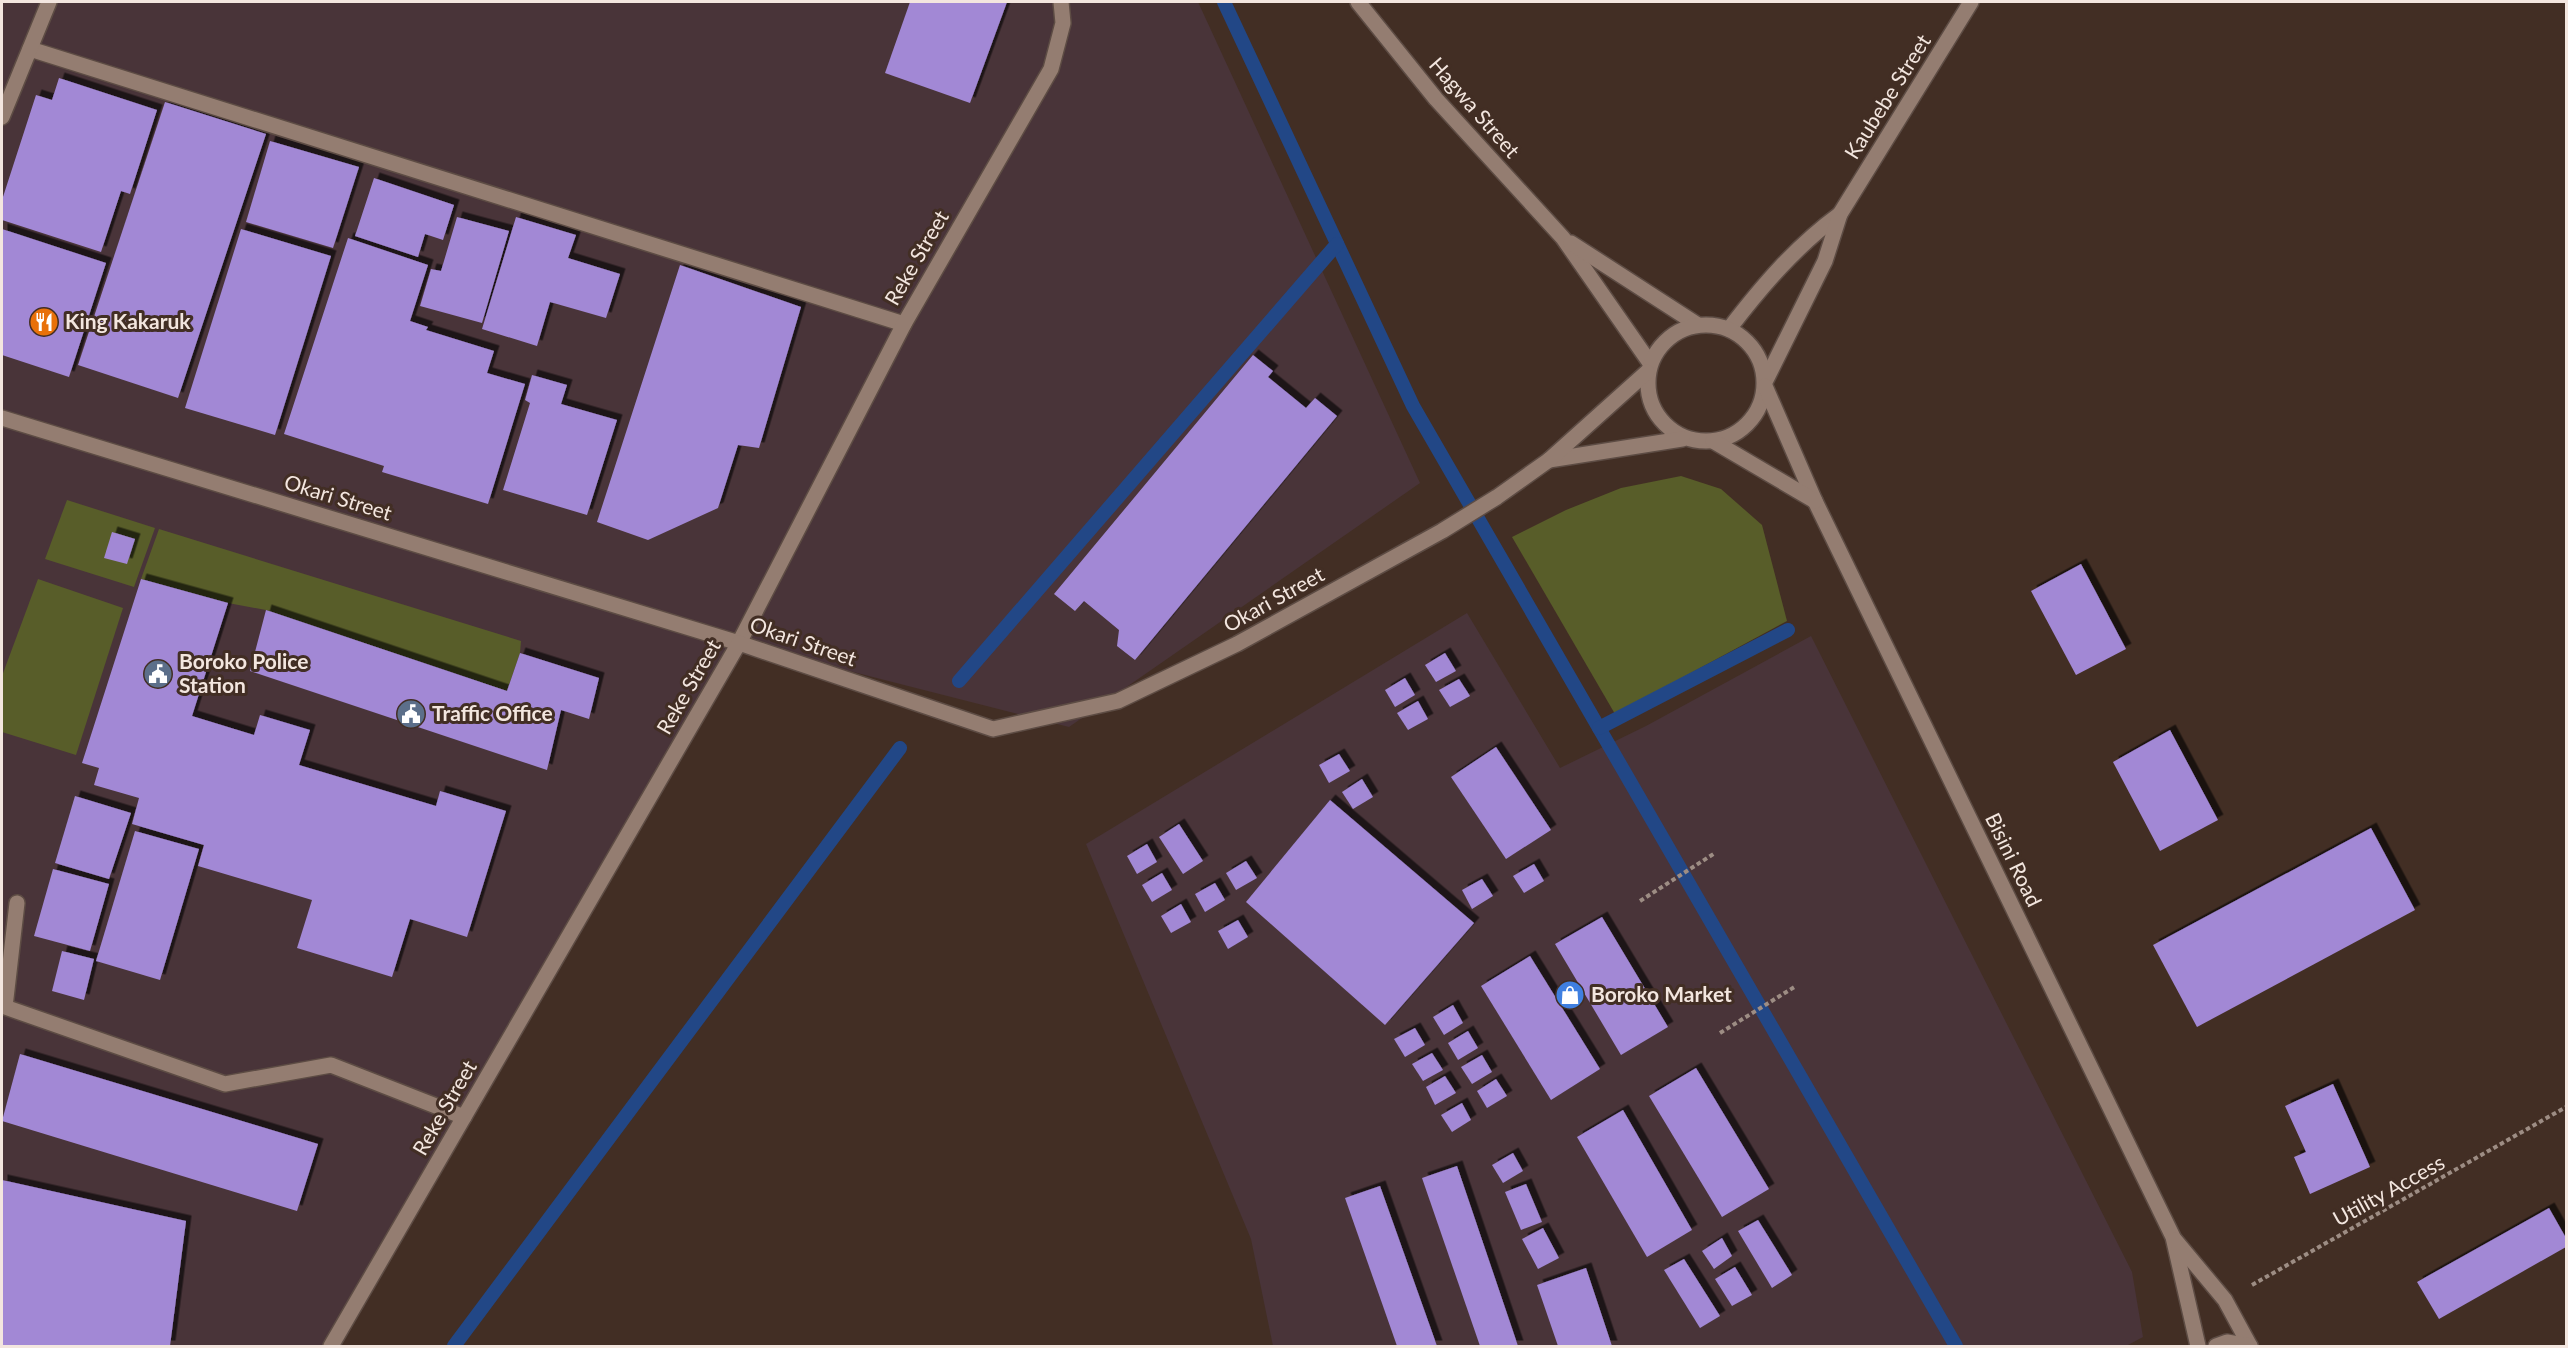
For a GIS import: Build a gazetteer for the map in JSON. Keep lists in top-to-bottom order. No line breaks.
{"streets":{"street":["Kaubebe Street","Hagwa Street","Reke Street","Okari Street","Bisini Road"],"path":["Utility Access"]},"crossings":[["Kaubebe Street","Hagwa Street"],["Kaubebe Street","Okari Street"],["Kaubebe Street","Bisini Road"],["Hagwa Street","Okari Street"],["Hagwa Street","Bisini Road"],["Reke Street","Okari Street"],["Okari Street","Bisini Road"],["Bisini Road","Utility Access"]],"places":{"restaurant":["King Kakaruk"],"public building":["Boroko Police Station","Traffic Office"],"shop":["Boroko Market"]}}
